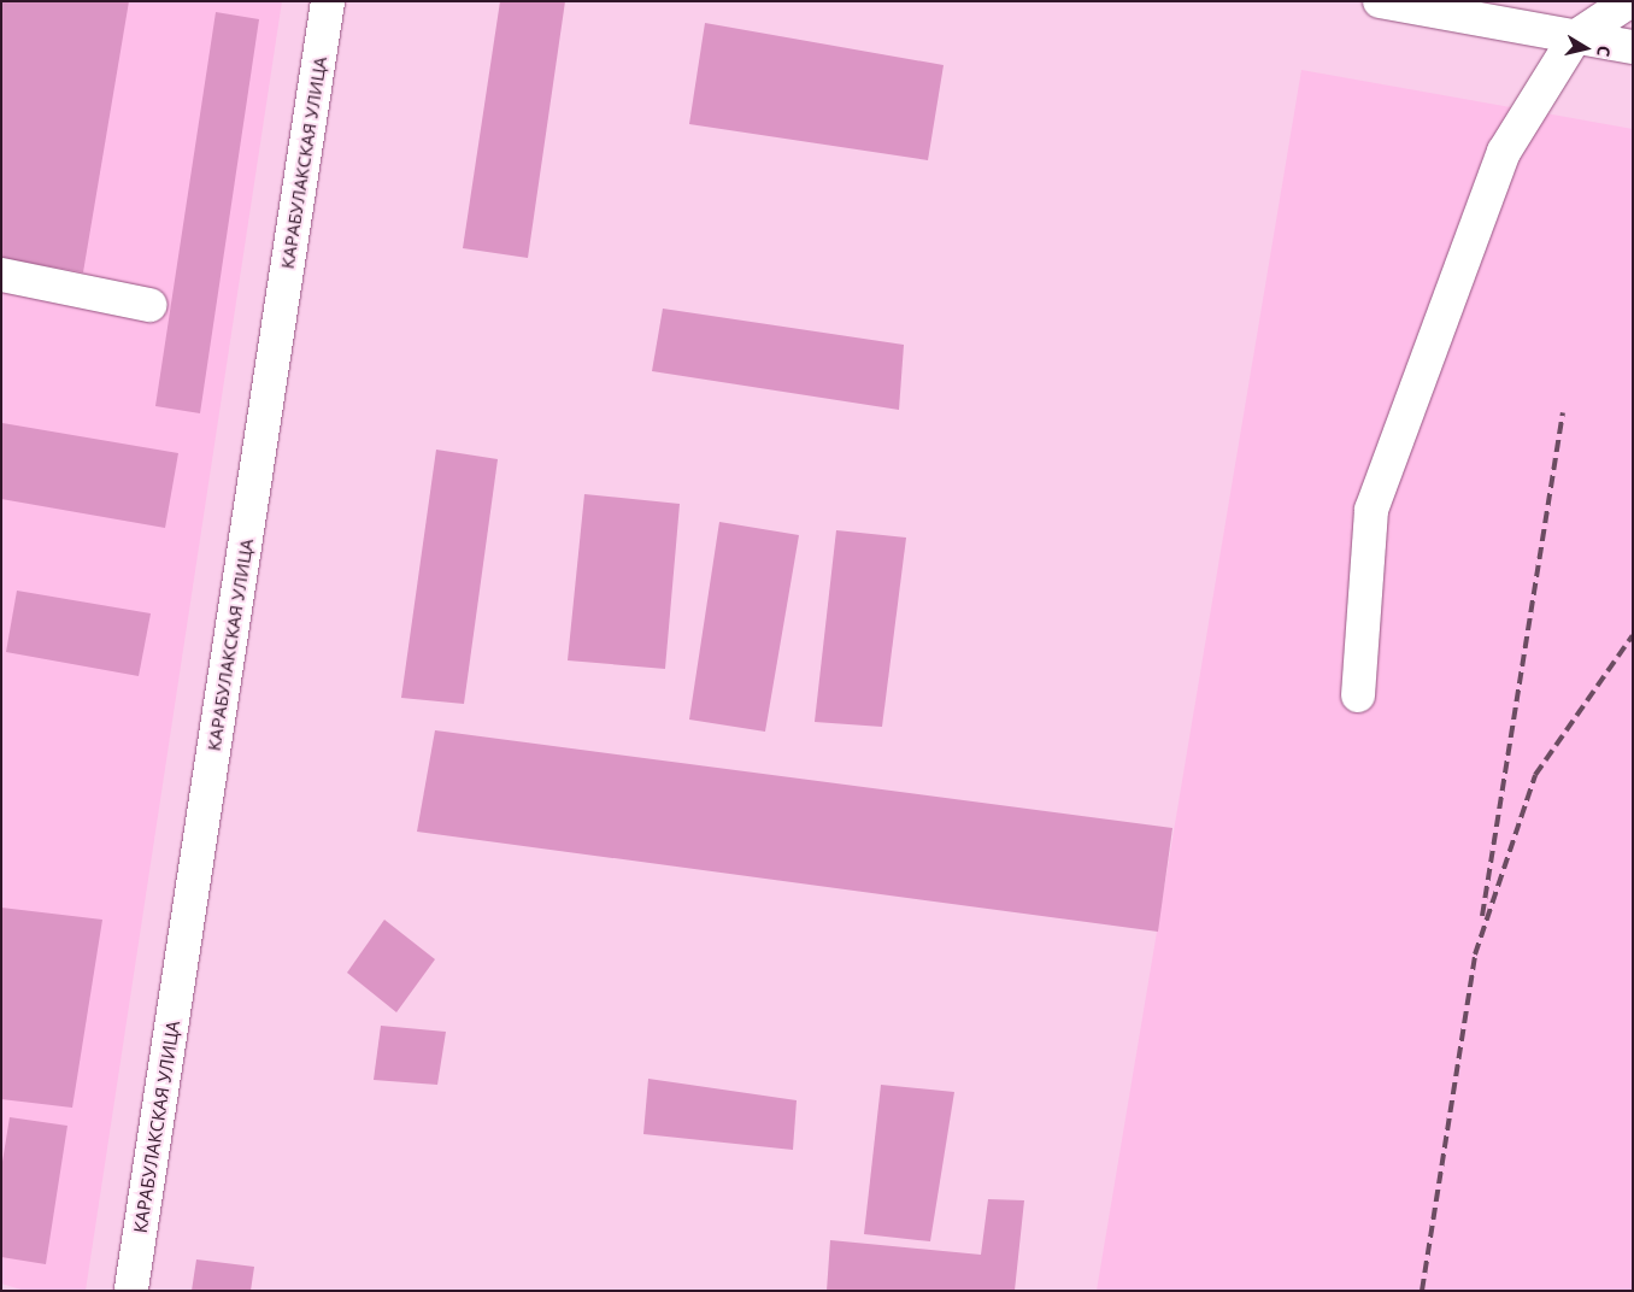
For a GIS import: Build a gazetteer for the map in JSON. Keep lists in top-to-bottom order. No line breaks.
{"streets":{"street":["КАРАБУЛАКСКАЯ УЛИЦА"]},"north":"right"}
